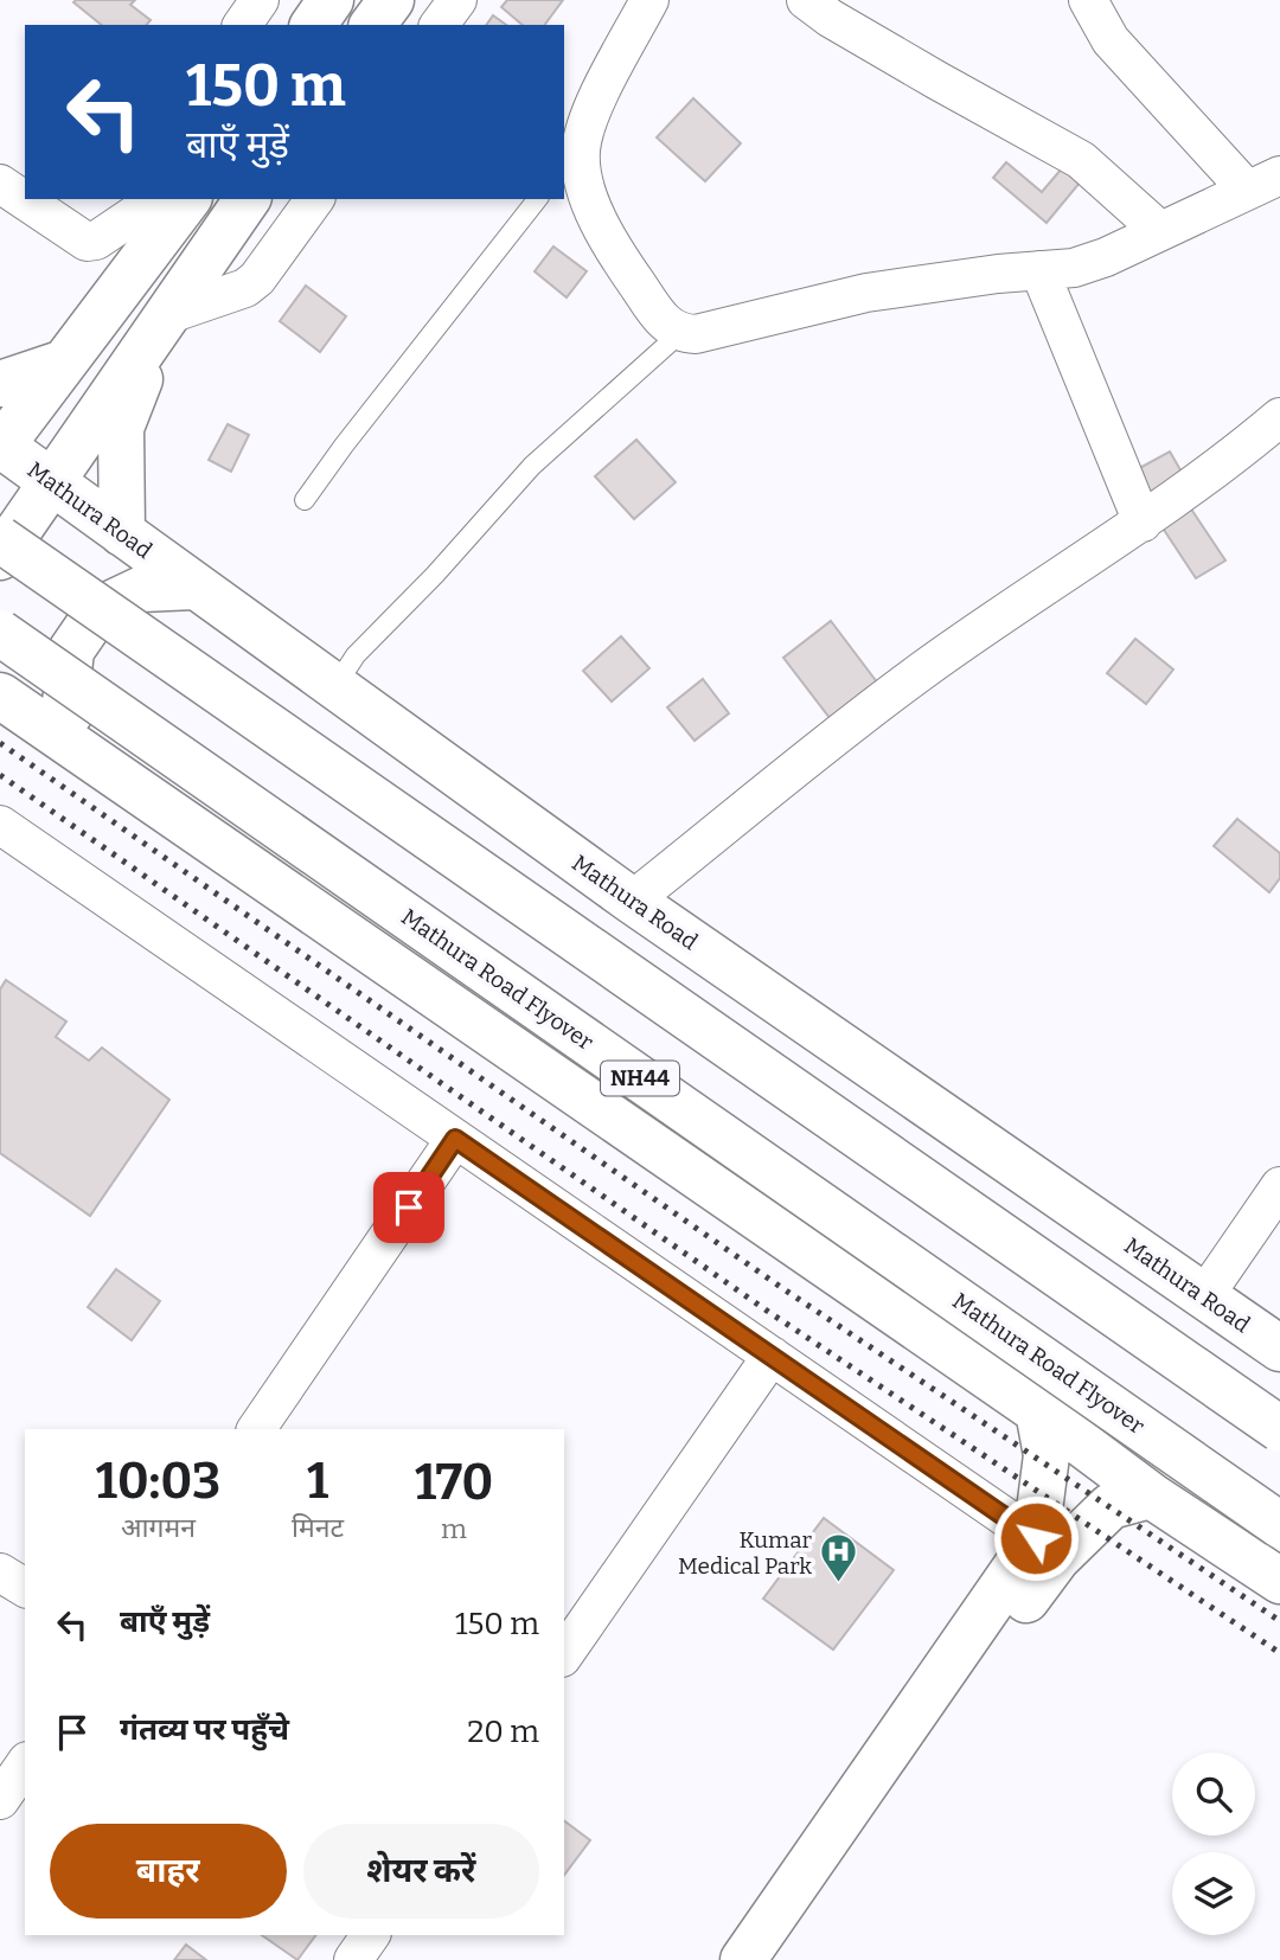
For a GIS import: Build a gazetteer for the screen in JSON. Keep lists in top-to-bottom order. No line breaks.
{"streets":{"main road":["Mathura Road","Mathura Road Flyover","NH44"]},"places":{"hospital":["Kumar Medical Park"]},"page":{"turn":["150 m","बाएँ मुड़ें"],"eta":["10:03","आगमन","1","मिनट","170","m"],"list":[{"name":"बाएँ मुड़ें","value":"150 m"},{"name":"गंतव्य पर पहुँचे","value":"20 m"}],"buttons":["बाहर","शेयर करें"]}}
